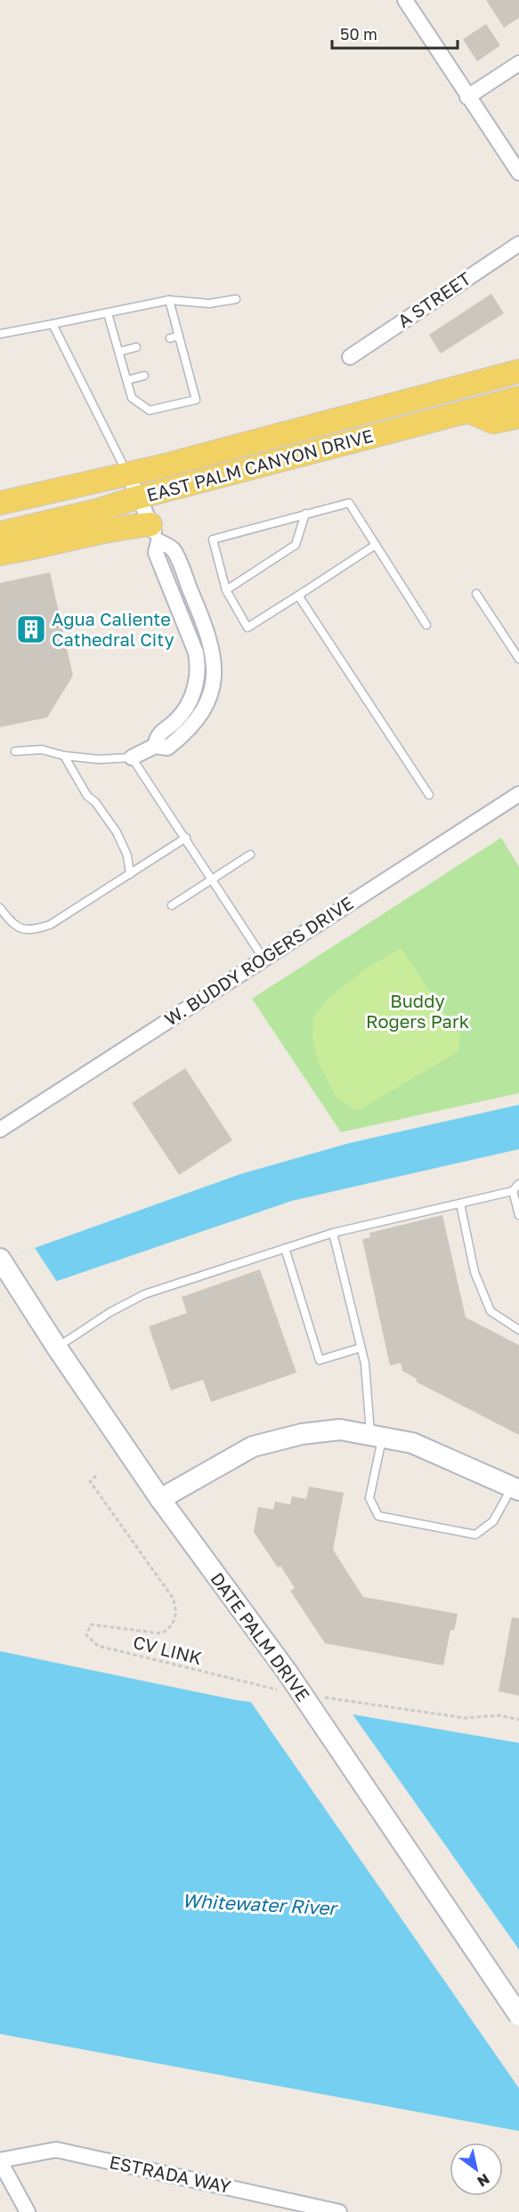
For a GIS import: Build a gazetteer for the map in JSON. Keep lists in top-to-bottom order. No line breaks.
{"streets":{"main road":["EAST PALM CANYON DRIVE","DATE PALM DRIVE"],"street":["A STREET","W. BUDDY ROGERS DRIVE","ESTRADA WAY"],"path":["CV LINK"]},"crossings":[["DATE PALM DRIVE","CV LINK"]],"water":["Whitewater River"],"parks":["Buddy Rogers Park"],"places":{"building":["Agua Caliente Cathedral City"]},"scale_bar":"50 m","north":"bottom right"}
